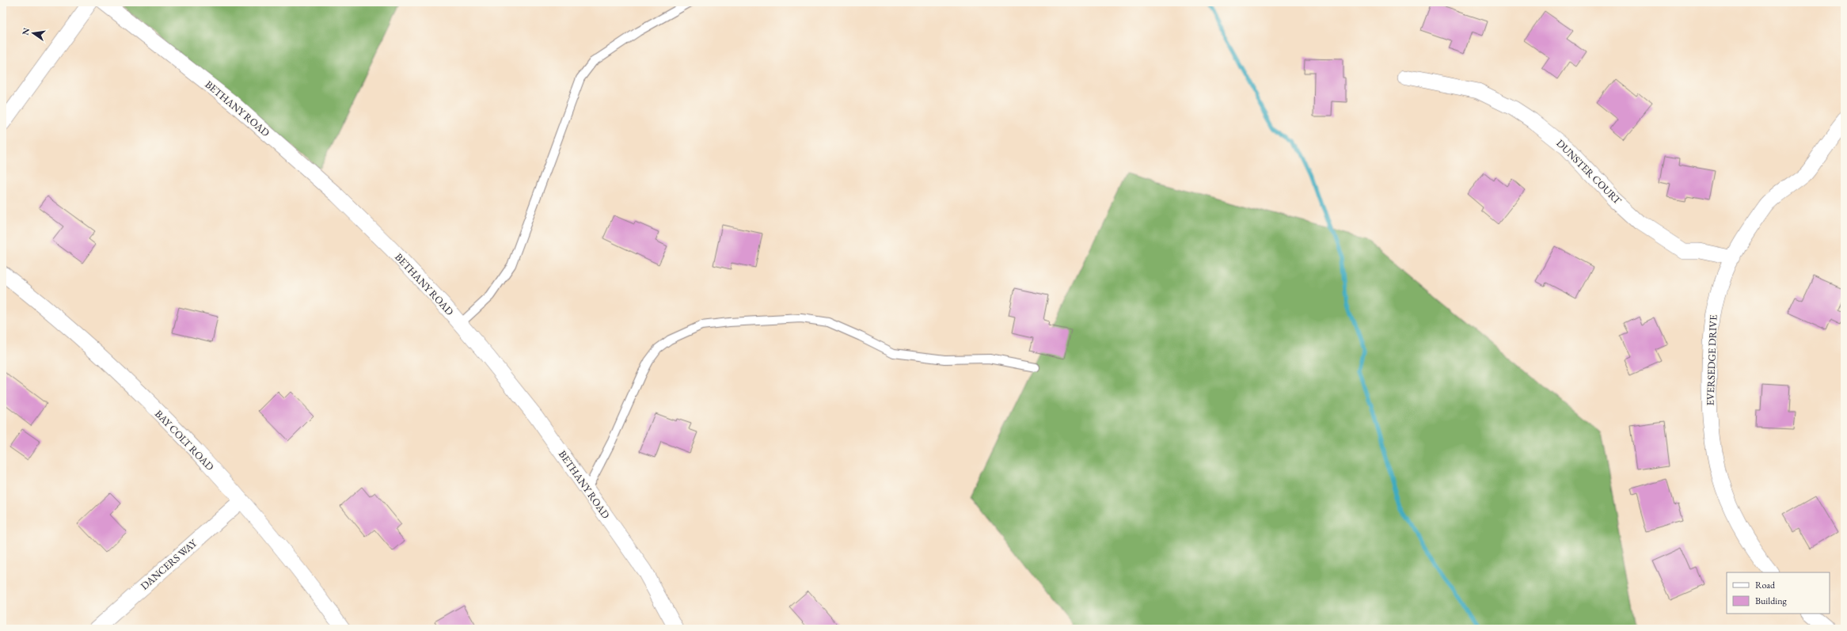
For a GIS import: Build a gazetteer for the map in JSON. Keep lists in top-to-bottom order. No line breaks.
{"streets":{"street":["BETHANY ROAD","DUNSTER COURT","EVERSEDGE DRIVE","BAY COLT ROAD","DANCERS WAY"]},"crossings":[["DUNSTER COURT","EVERSEDGE DRIVE"],["BAY COLT ROAD","DANCERS WAY"]],"legend":["Road","Building"],"north":"left"}
